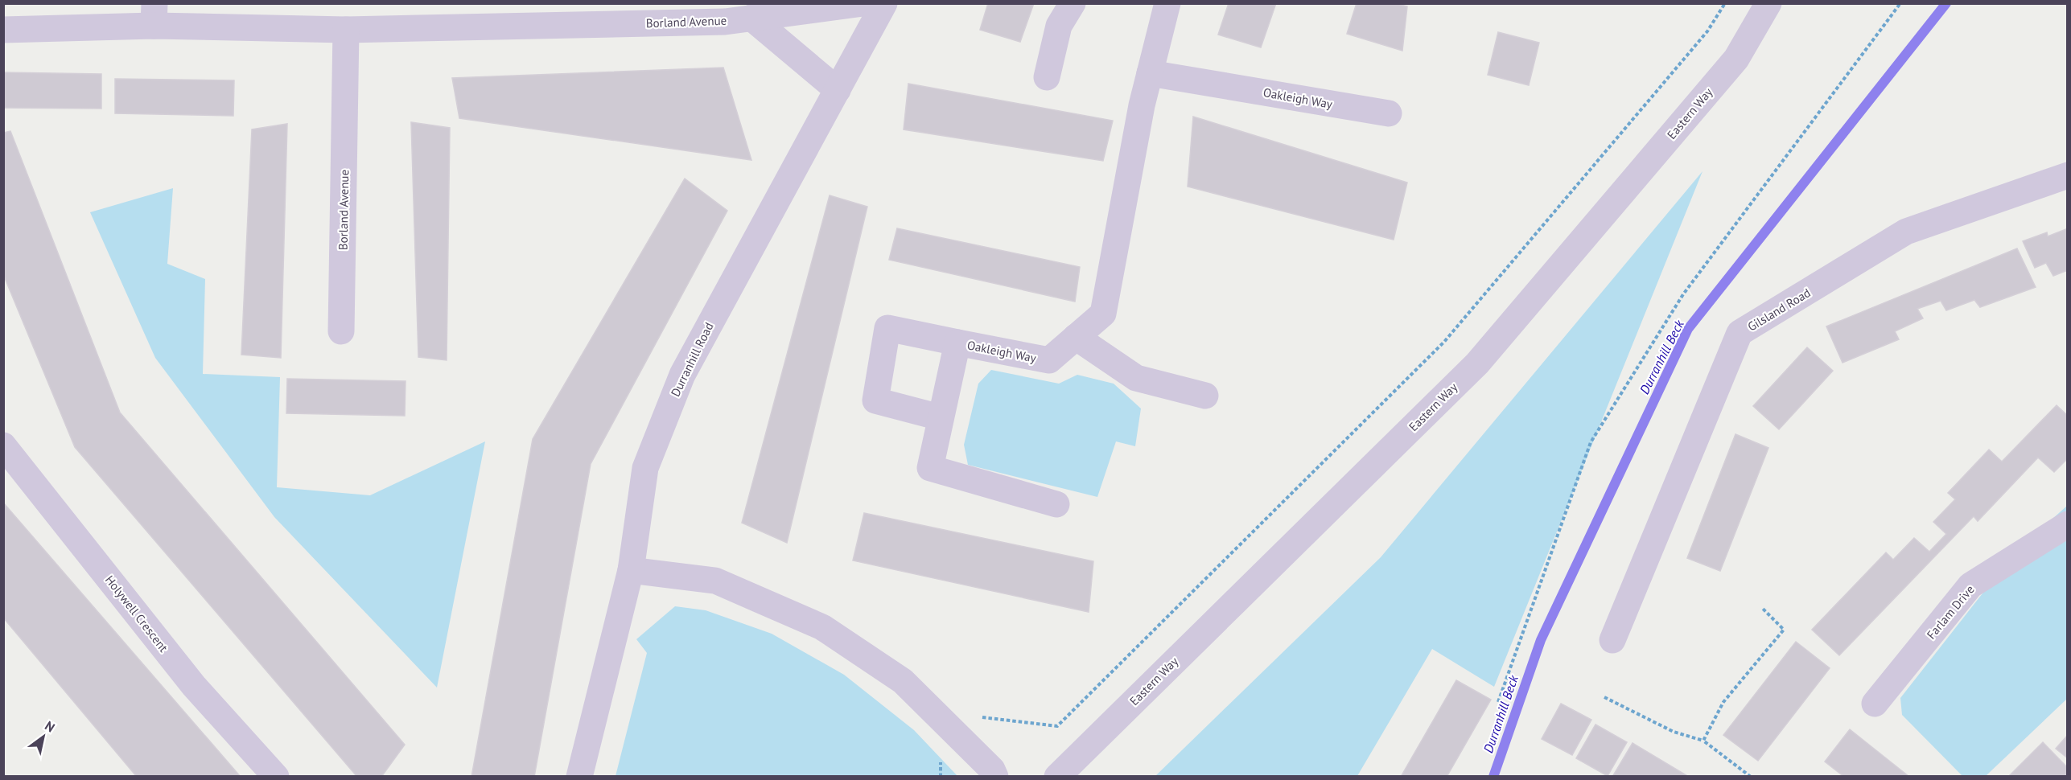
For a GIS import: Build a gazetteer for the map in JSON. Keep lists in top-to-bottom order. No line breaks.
{"streets":{"street":["Borland Avenue","Oakleigh Way","Eastern Way","Gilsland Road","Durranhill Road","Farlam Drive","Holywell Crescent"]},"water":["Durranhill Beck"],"north":"top right"}
